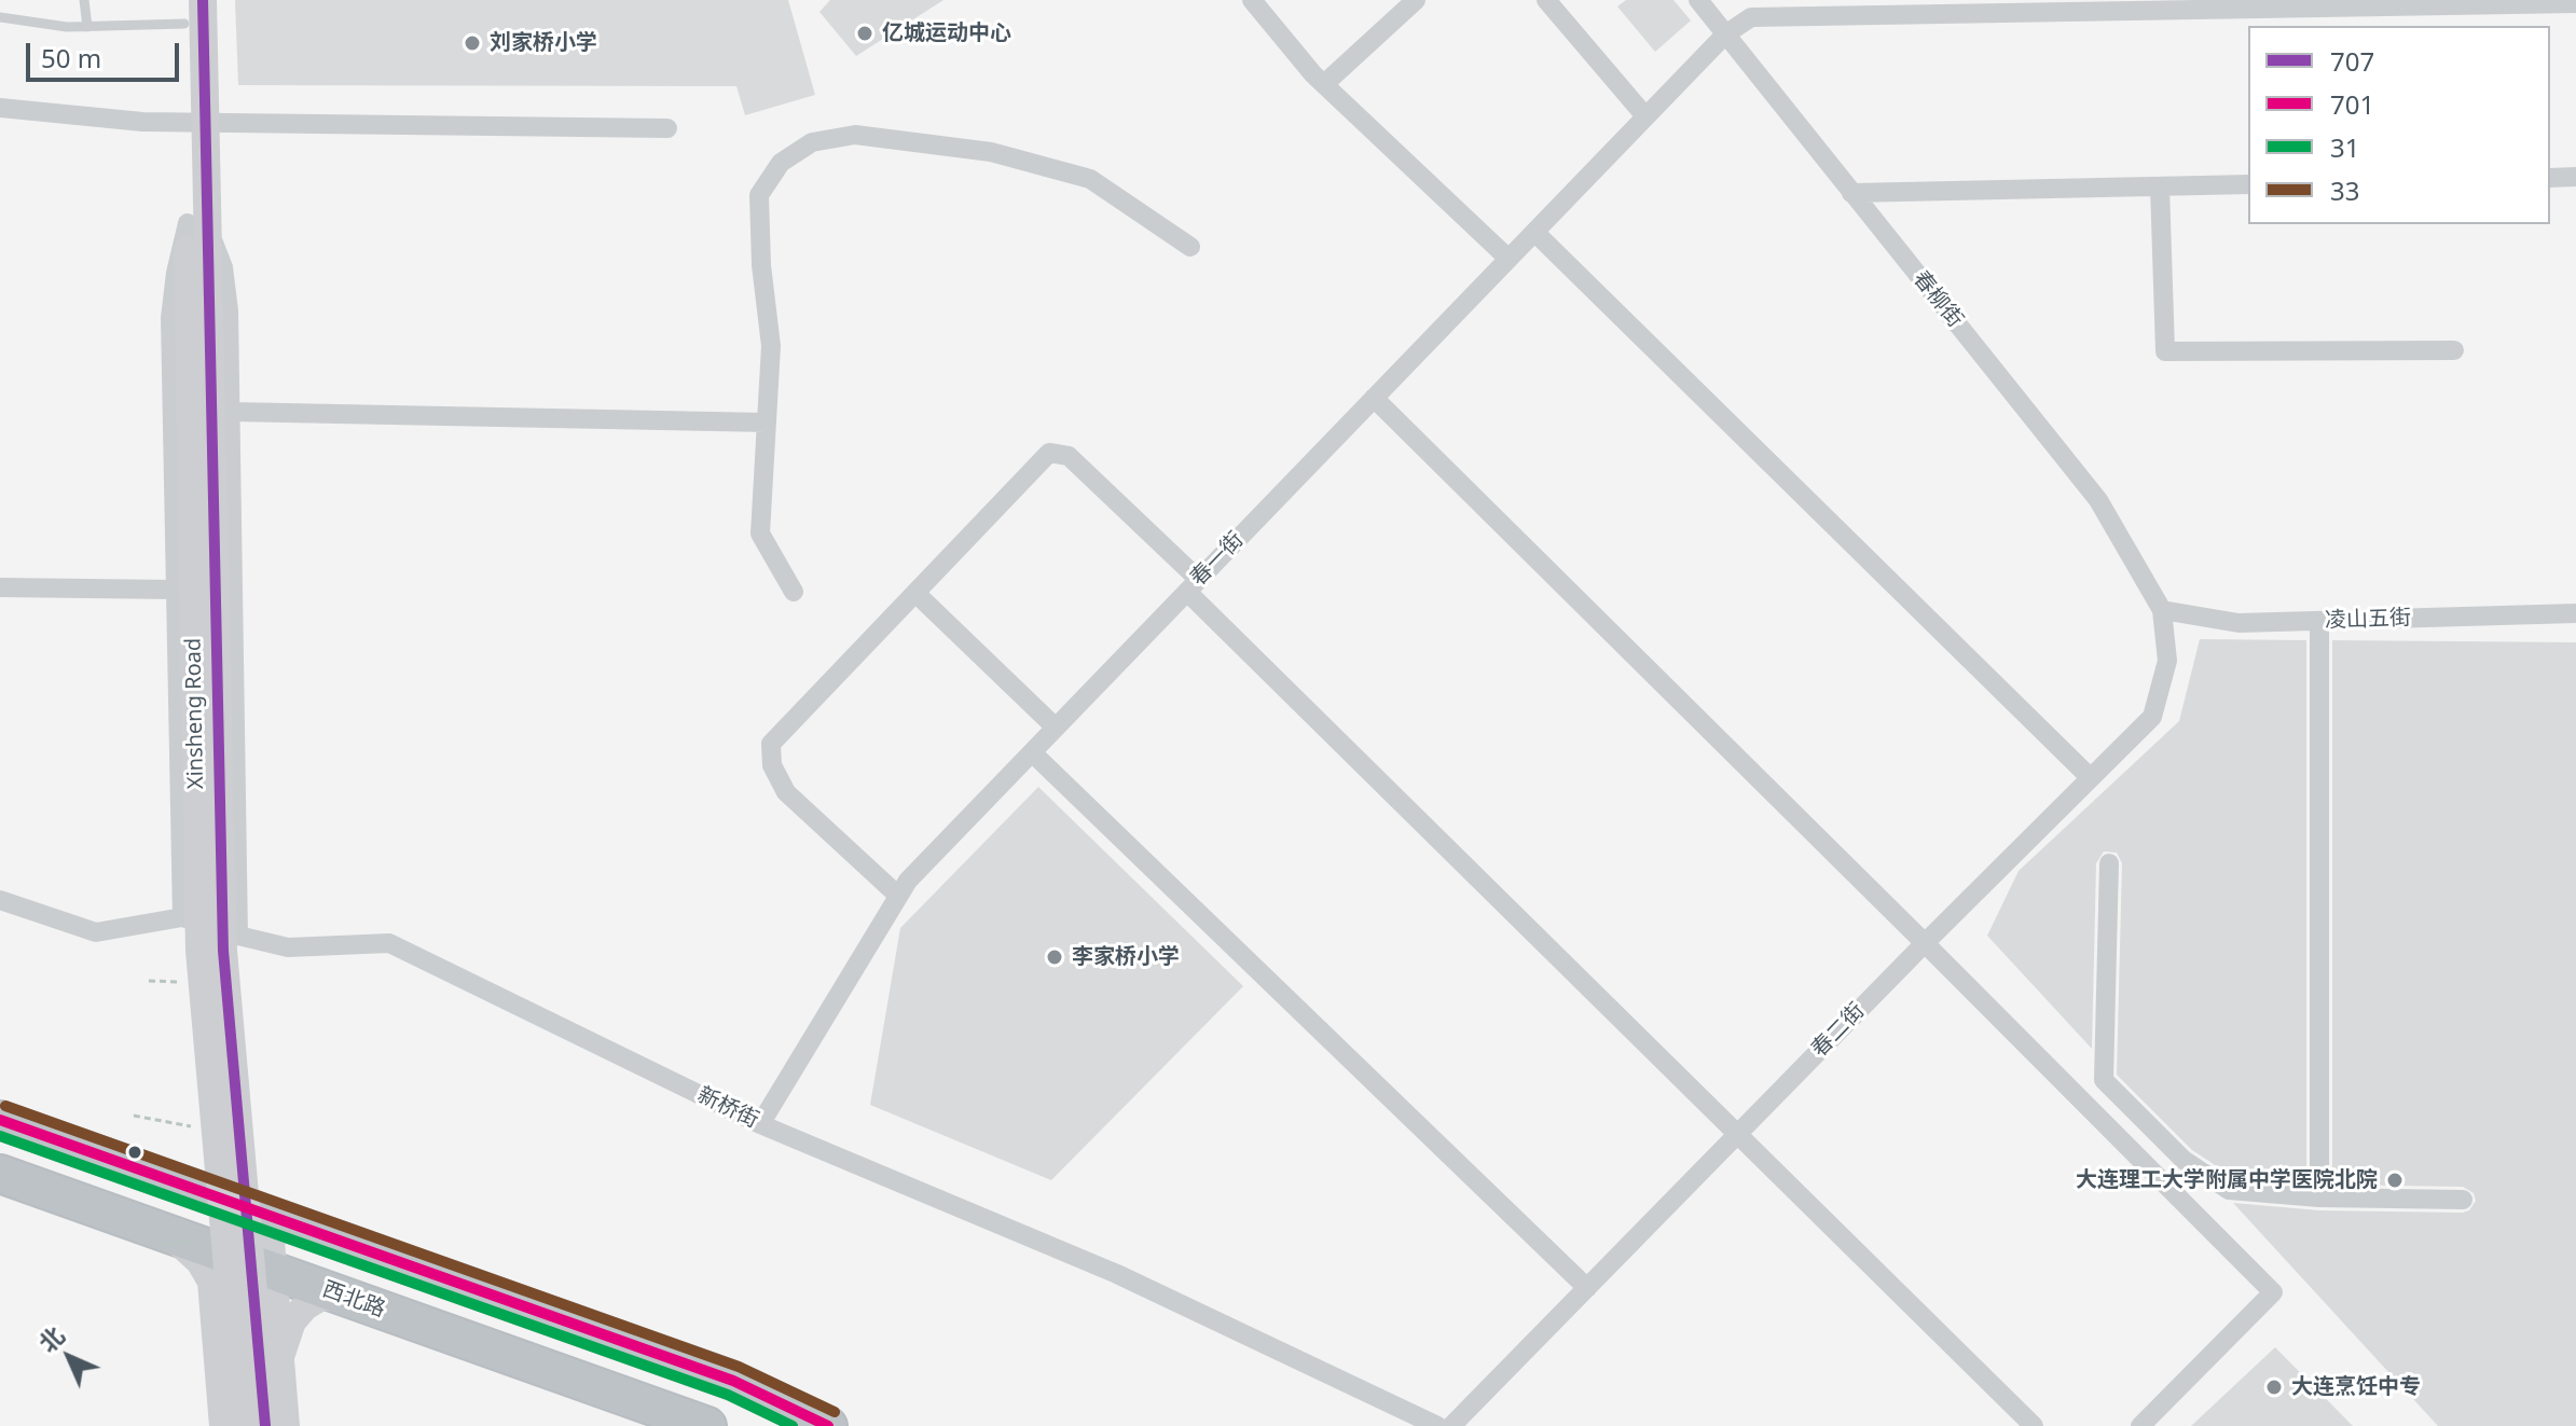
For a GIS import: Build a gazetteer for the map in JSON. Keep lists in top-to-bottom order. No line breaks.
{"streets":{"highway":["西北路"],"main road":["Xinsheng Road"],"street":["春柳街","春一街","凌山五街","春二街","新桥街"]},"crossings":[["春柳街","春一街"],["春柳街","凌山五街"],["春柳街","春二街"],["春一街","新桥街"],["凌山五街","春二街"]],"places":["亿城运动中心","刘家桥小学","李家桥小学","大连理工大学附属中学医院北院","大连烹饪中专"],"lines":["transit line 707","transit line 33","transit line 701","transit line 31"],"legend":["707","701","31","33"],"scale_bar":"50 m","north":"top left"}
